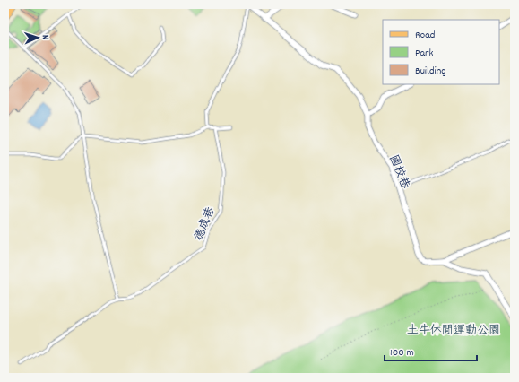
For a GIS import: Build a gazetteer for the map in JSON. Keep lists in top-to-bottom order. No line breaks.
{"streets":{"street":["國校巷"],"lane":["德成巷"]},"parks":["土牛休閒運動公園"],"legend":["Road","Park","Building"],"scale_bar":"100 m","north":"right"}
